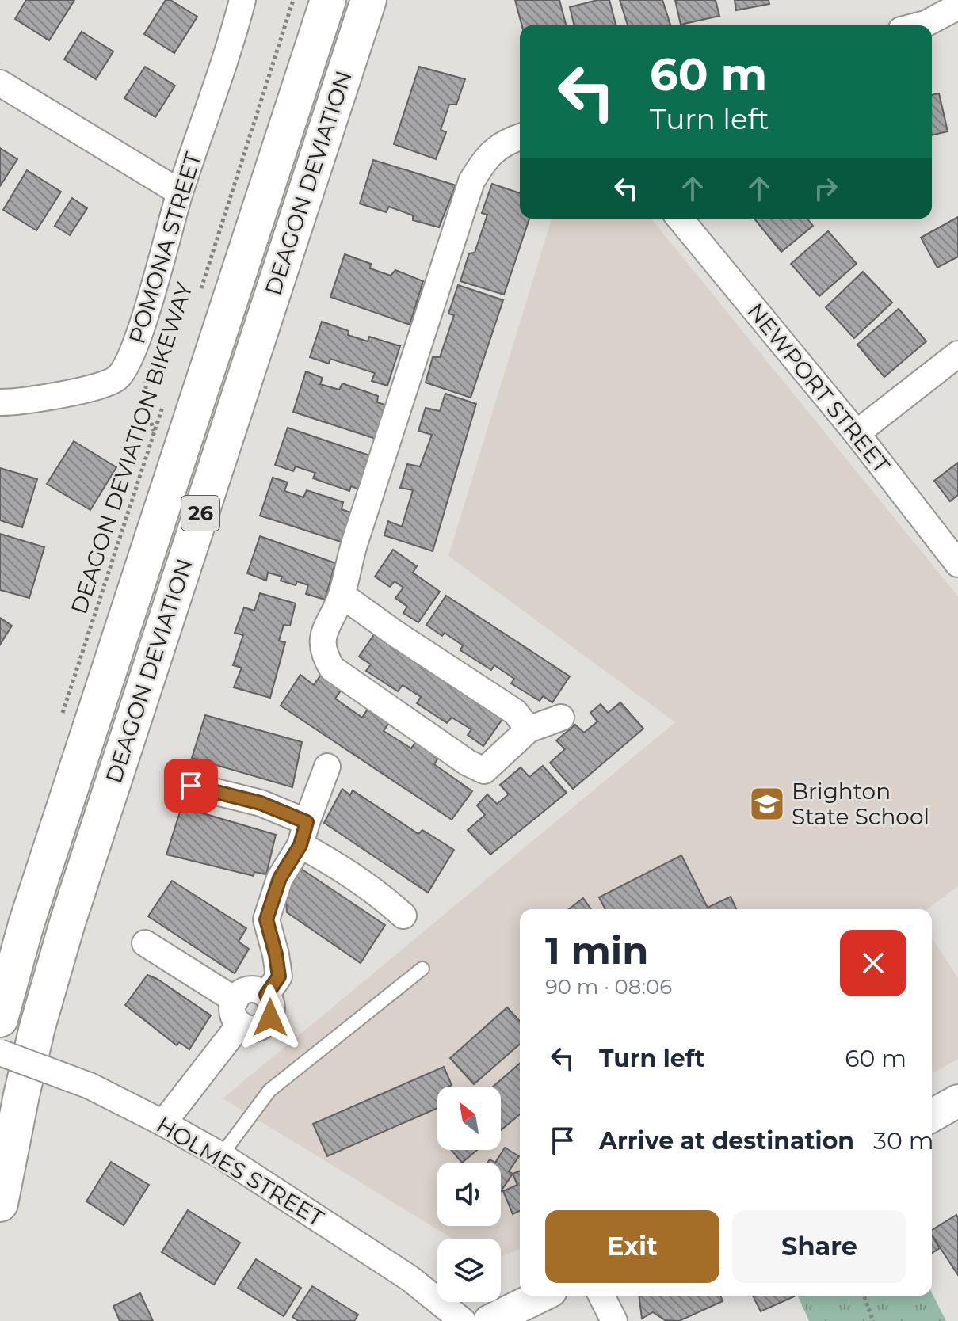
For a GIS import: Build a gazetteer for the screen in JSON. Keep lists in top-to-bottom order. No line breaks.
{"streets":{"highway":["DEAGON DEVIATION","26"],"street":["POMONA STREET","NEWPORT STREET","HOLMES STREET"],"path":["DEAGON DEVIATION BIKEWAY"]},"places":{"school or university":["Brighton State School"]},"north":"top left","page":{"turn":["60 m","Turn left"],"heading":["1 min","90 m · 08:06"],"list":[{"name":"Turn left","value":"60 m"},{"name":"Arrive at destination","value":"30 m"}],"buttons":["Exit","Share"]}}
